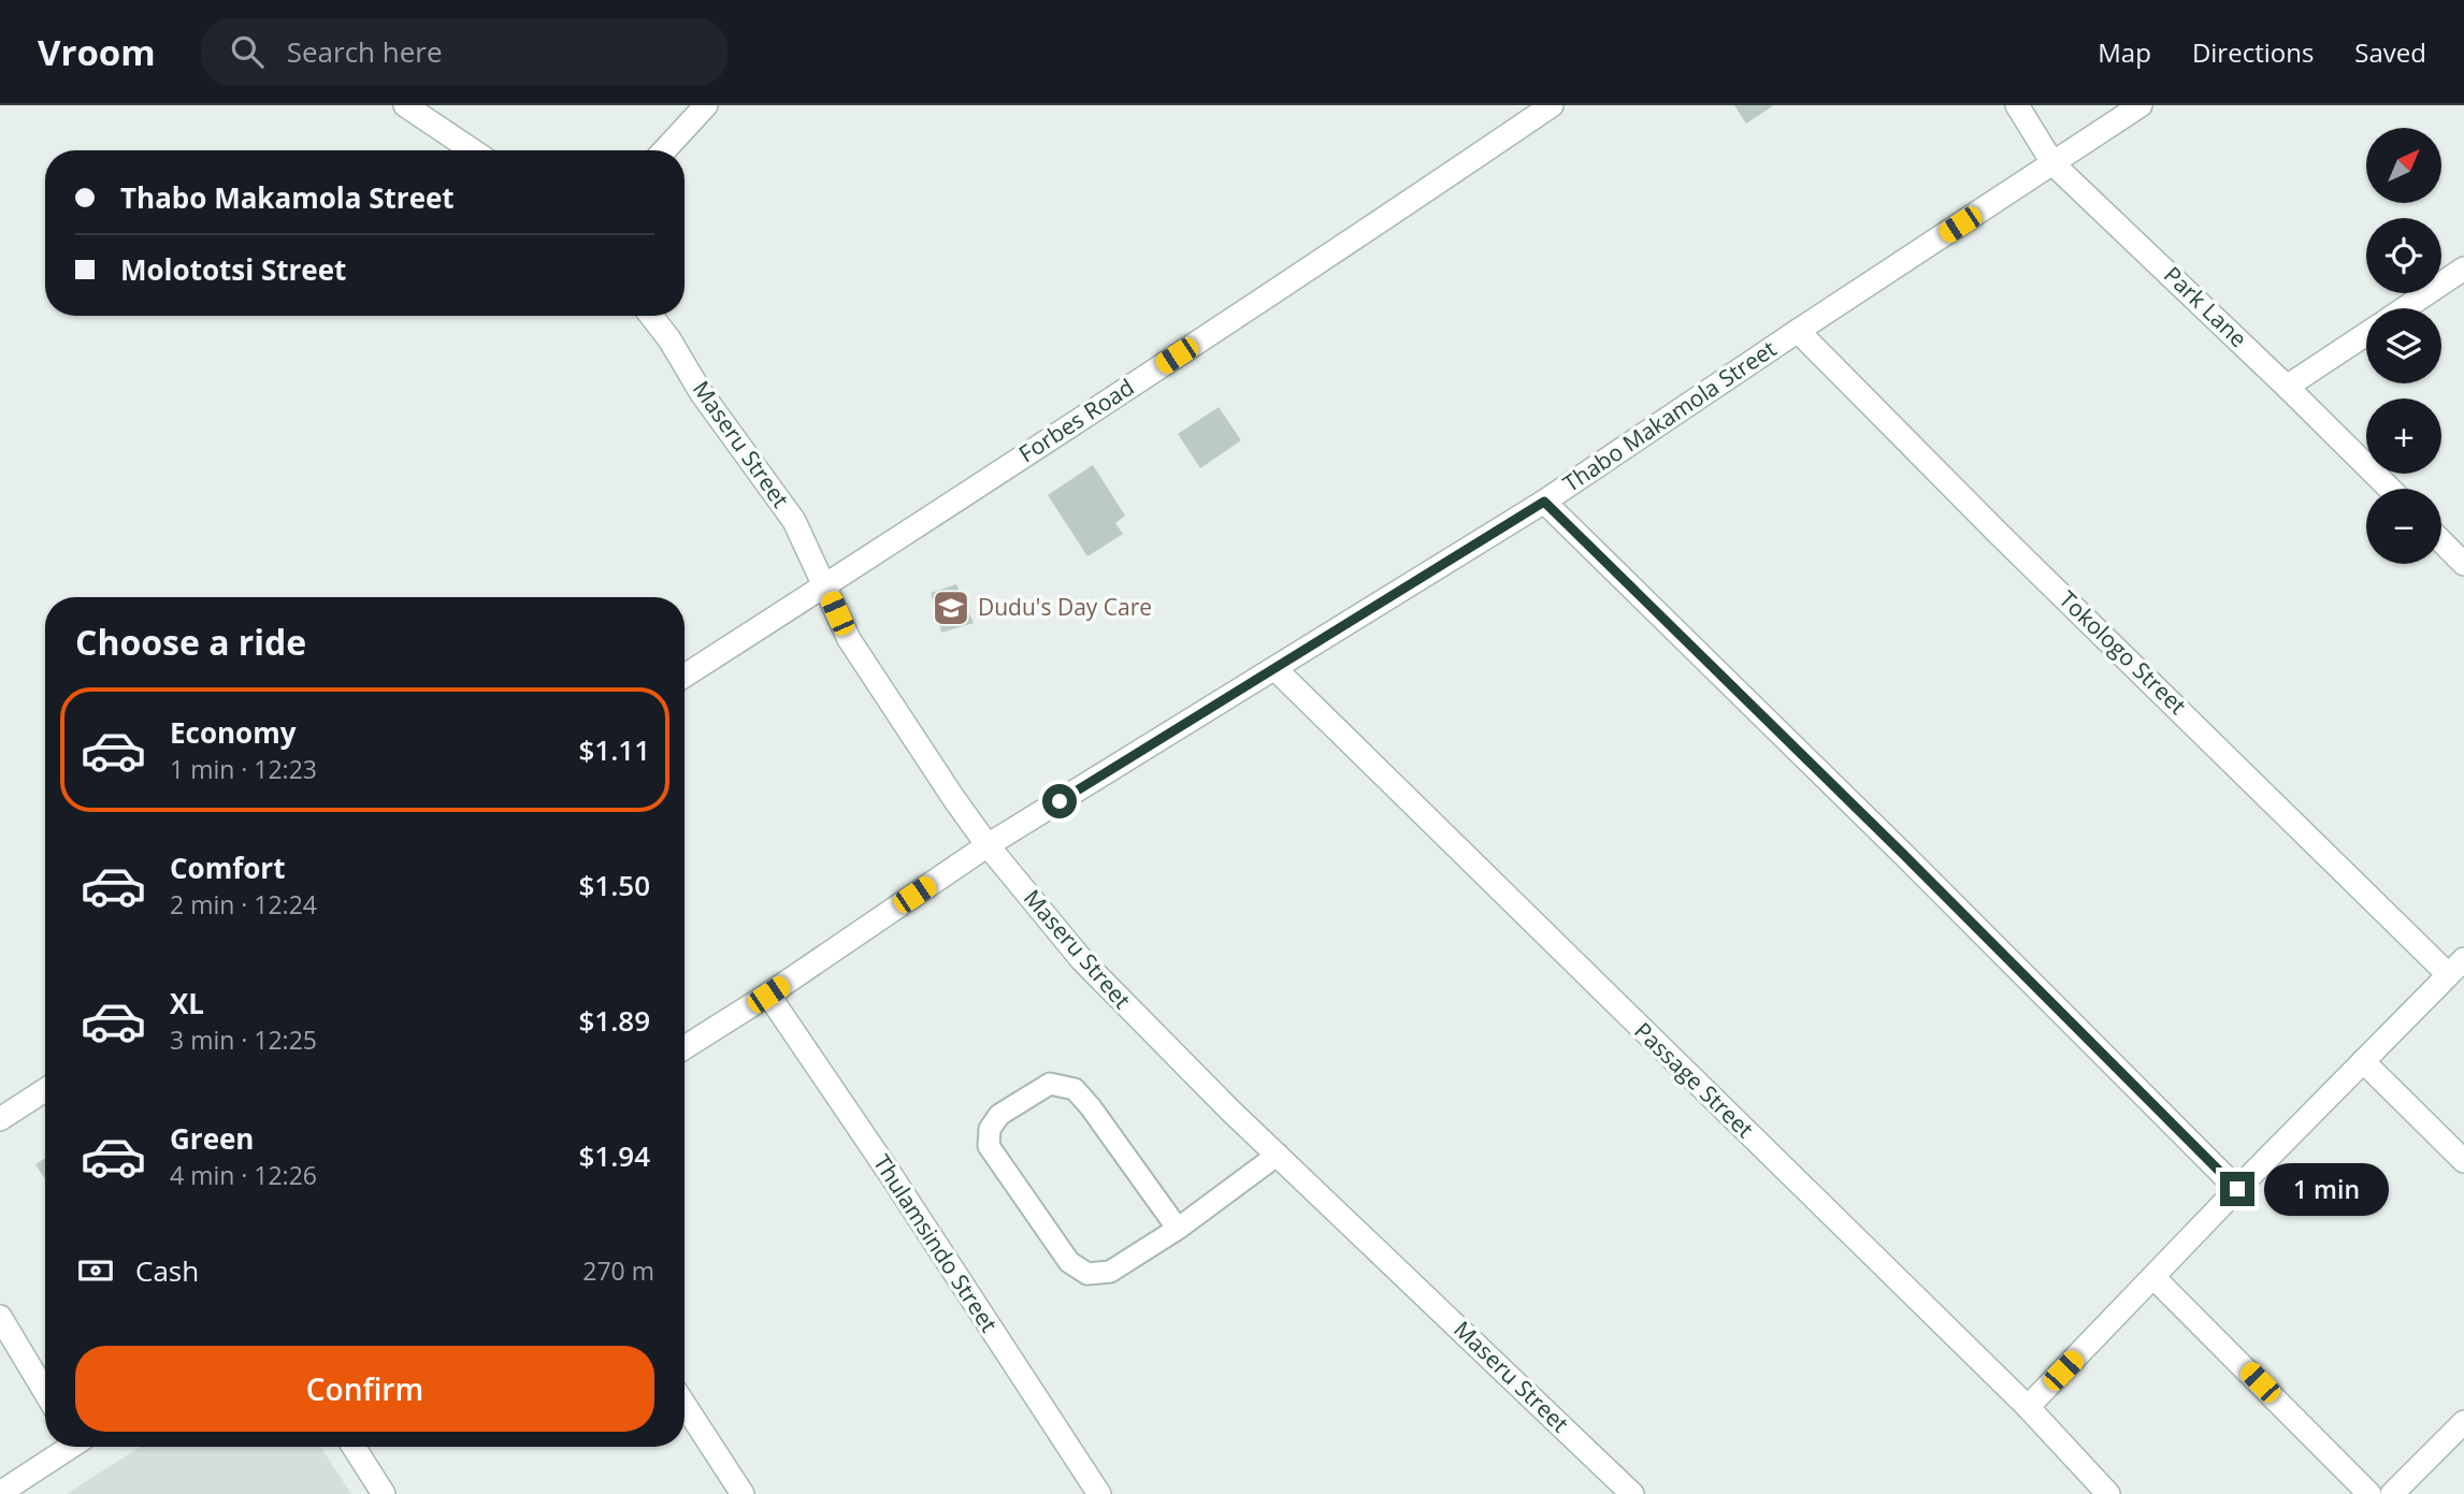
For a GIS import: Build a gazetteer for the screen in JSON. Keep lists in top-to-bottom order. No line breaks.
{"streets":{"street":["Park Lane","Thabo Makamola Street","Forbes Road","Maseru Street","Tokologo Street","Passage Street","Thulamsindo Street"]},"crossings":[["Park Lane","Thabo Makamola Street"],["Thabo Makamola Street","Maseru Street"],["Thabo Makamola Street","Tokologo Street"],["Thabo Makamola Street","Passage Street"],["Thabo Makamola Street","Thulamsindo Street"],["Forbes Road","Maseru Street"]],"places":{"school or university":["Dudu's Day Care"]},"north":"top right","page":{"header":"Vroom","search":"Search here","nav":["Map","Directions","Saved"],"map_buttons":["+","−"],"banner":["Thabo Makamola Street","Molototsi Street"],"heading":"Choose a ride","list":[{"name":"Economy","note":"1 min · 12:23","value":"$1.11"},{"name":"Comfort","note":"2 min · 12:24","value":"$1.50"},{"name":"XL","note":"3 min · 12:25","value":"$1.89"},{"name":"Green","note":"4 min · 12:26","value":"$1.94"}],"bubble":"1 min","pay":["Cash","270 m"],"buttons":"Confirm"}}
